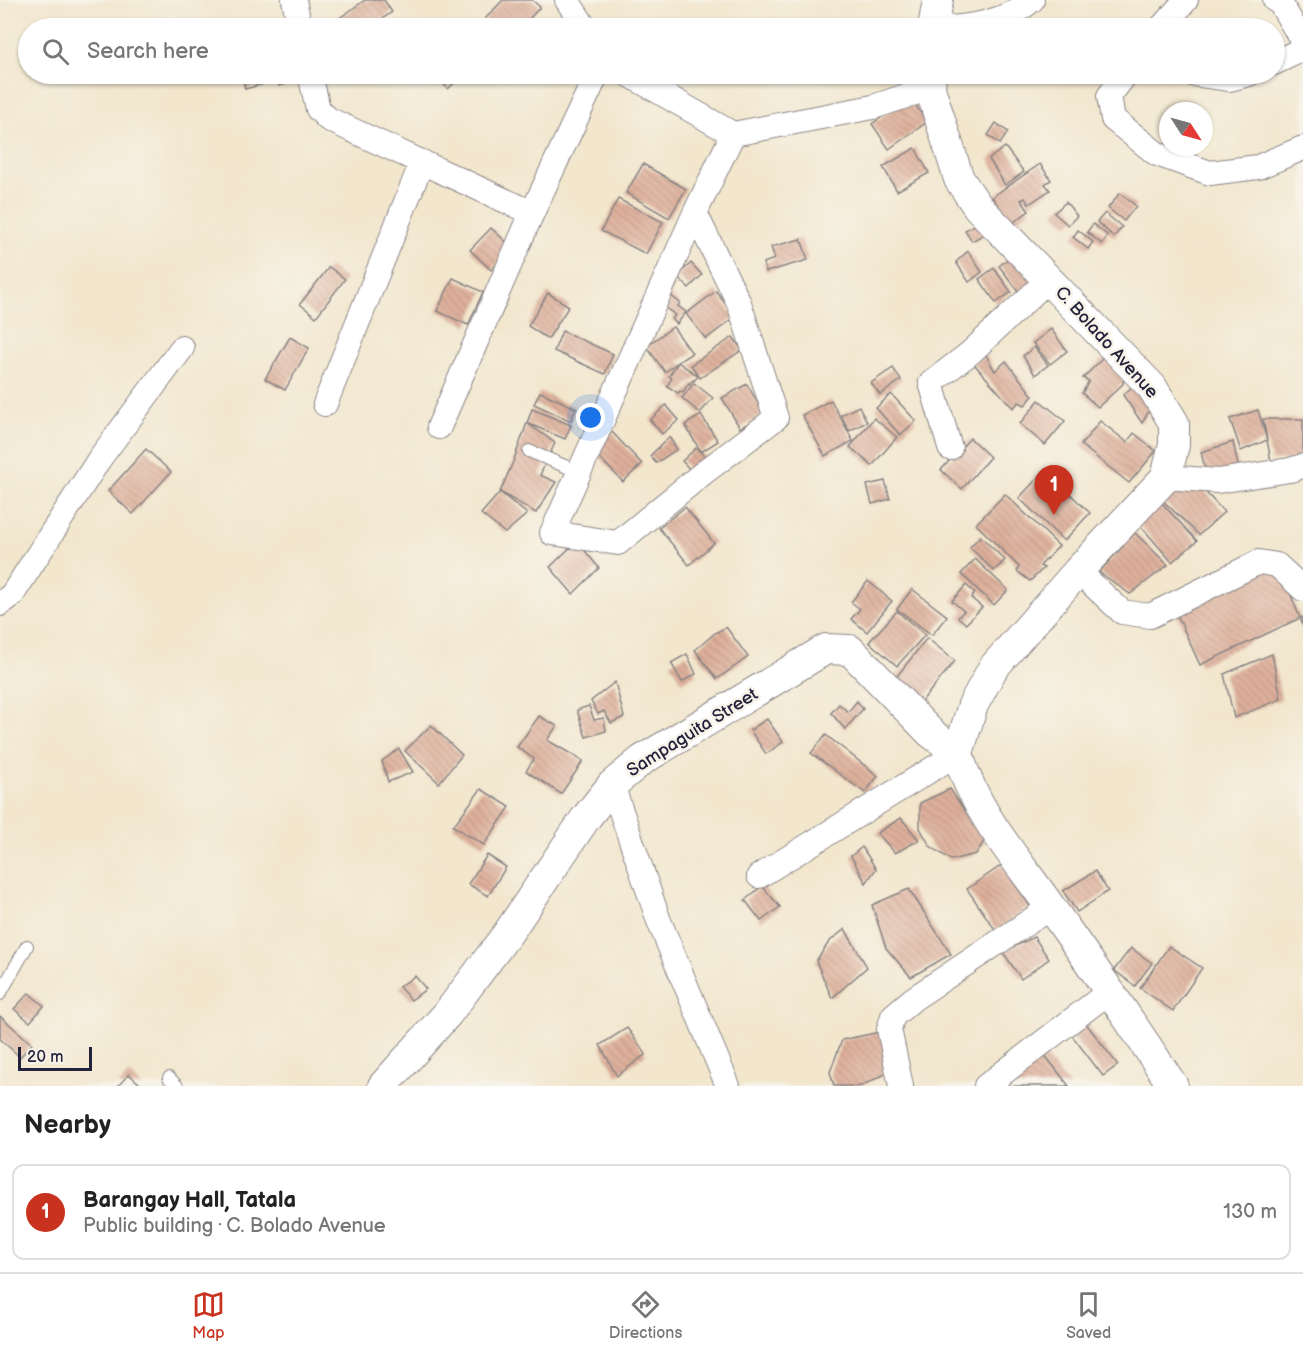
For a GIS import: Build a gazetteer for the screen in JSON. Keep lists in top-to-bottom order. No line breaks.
{"streets":{"street":["C. Bolado Avenue","Sampaguita Street"]},"crossings":[["C. Bolado Avenue","Sampaguita Street"]],"scale_bar":"20 m","north":"bottom right","page":{"search":"Search here","pins":"1","scale":"20 m","heading":"Nearby","list":[{"mark":"1","name":"Barangay Hall, Tatala","note":"Public building · C. Bolado Avenue","value":"130 m"}],"nav":["Map","Directions","Saved"]}}
